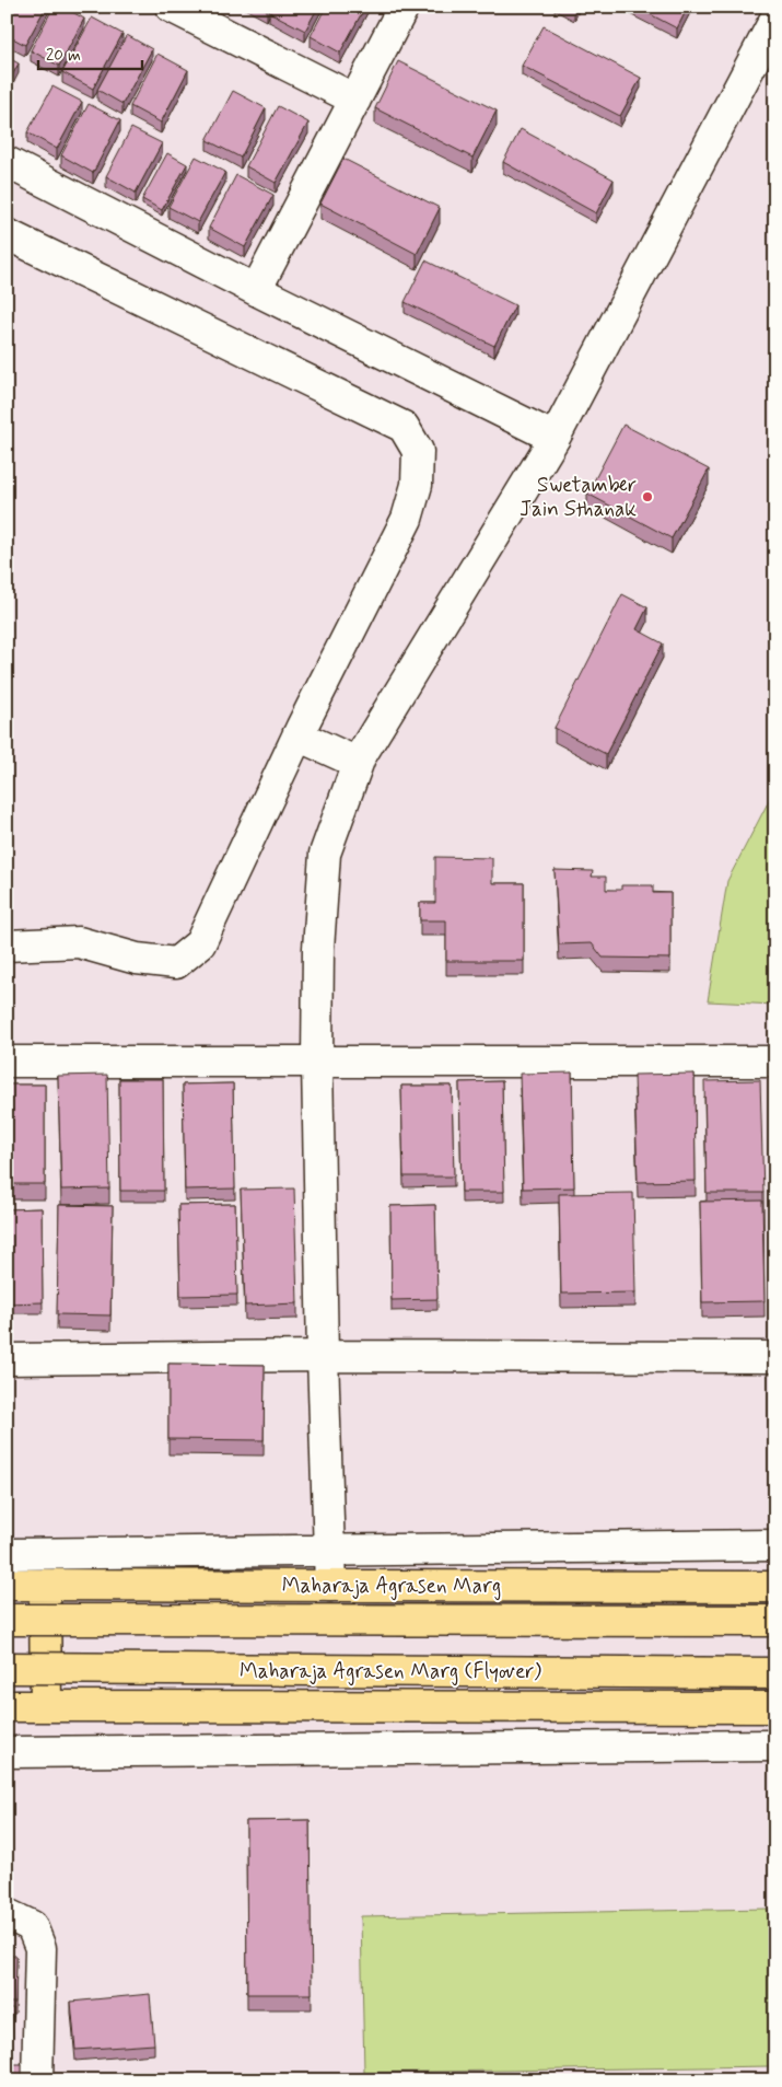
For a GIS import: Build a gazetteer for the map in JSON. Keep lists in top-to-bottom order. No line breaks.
{"streets":{"main road":["Maharaja Agrasen Marg","Maharaja Agrasen Marg (Flyover)"]},"places":["Swetamber Jain Sthanak"],"scale_bar":"20 m"}
